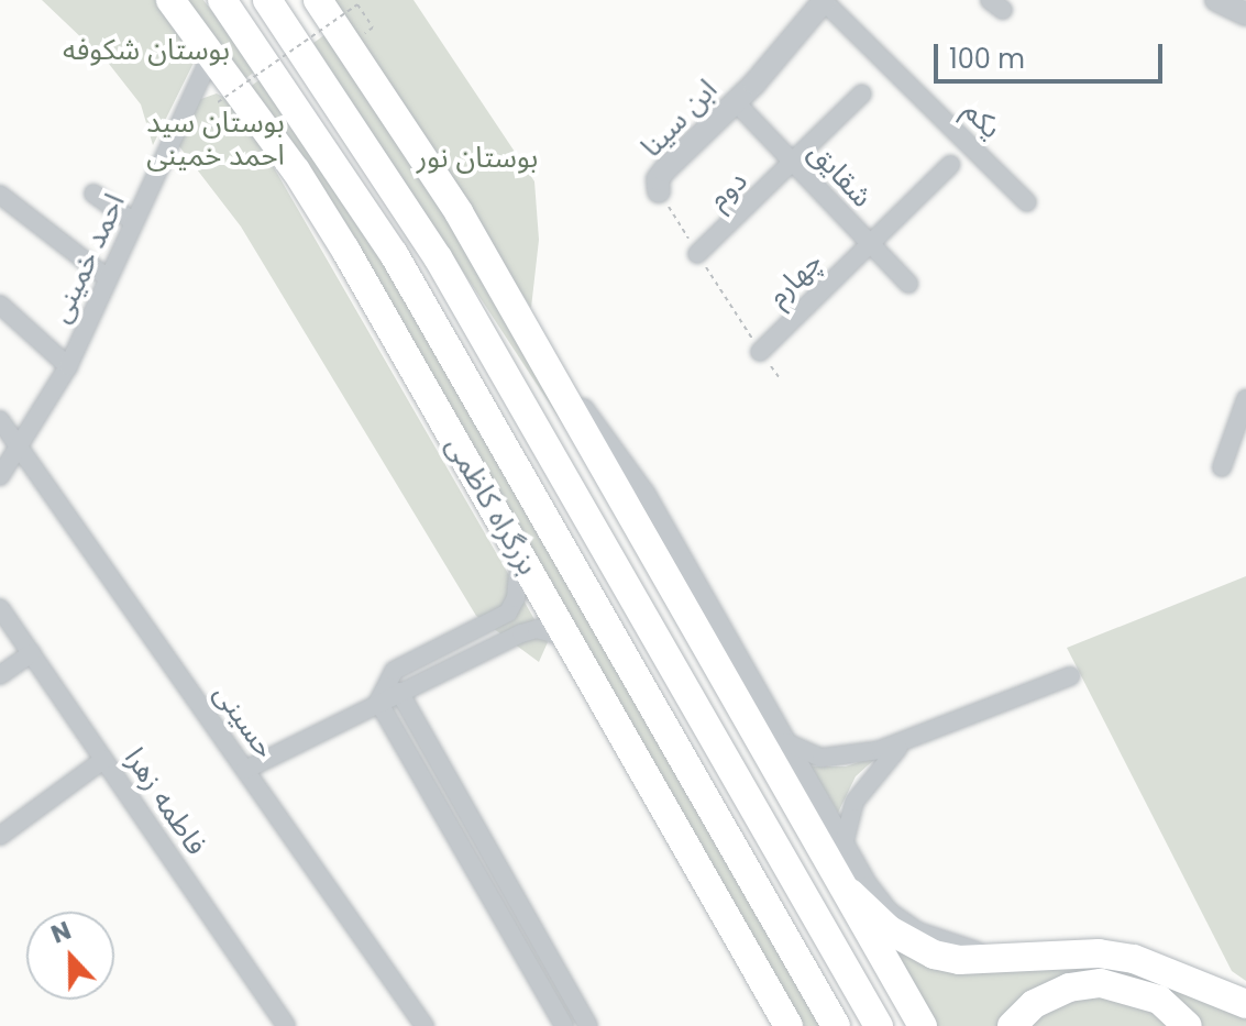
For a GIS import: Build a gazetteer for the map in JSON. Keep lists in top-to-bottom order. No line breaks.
{"streets":{"main road":["بزرگراه کاظمی"],"street":["ابن سینا","یکم","شقایق","دوم","احمد خمینی","چهارم","حسینی","فاطمه زهرا"]},"crossings":[["ابن سینا","یکم"],["ابن سینا","شقایق"],["ابن سینا","دوم"],["ابن سینا","چهارم"],["شقایق","دوم"],["شقایق","چهارم"],["احمد خمینی","بزرگراه کاظمی"],["احمد خمینی","حسینی"]],"parks":["بوستان شکوفه","بوستان سید احمد خمینی","بوستان نور"],"scale_bar":"100 m","north":"top"}
